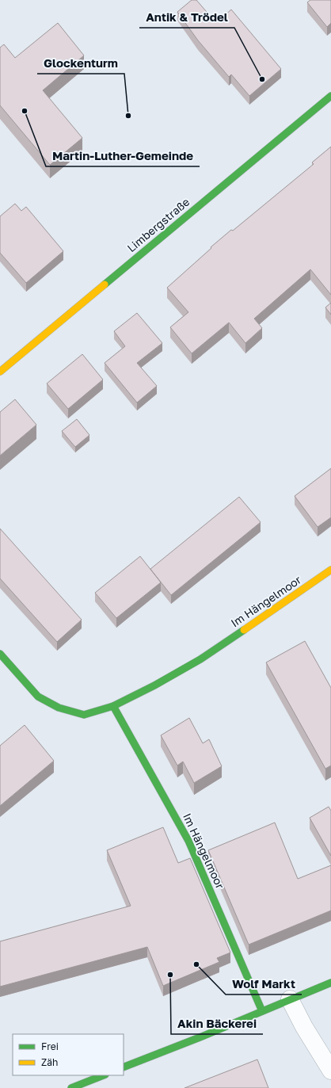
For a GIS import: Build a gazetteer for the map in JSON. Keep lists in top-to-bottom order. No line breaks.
{"streets":{"street":["Limbergstraße","Im Hängelmoor"]},"places":["Antik & Trödel","Martin-Luther-Gemeinde","Glockenturm","Wolf Markt","Akin Bäckerei"],"legend":["Frei","Zäh"]}
